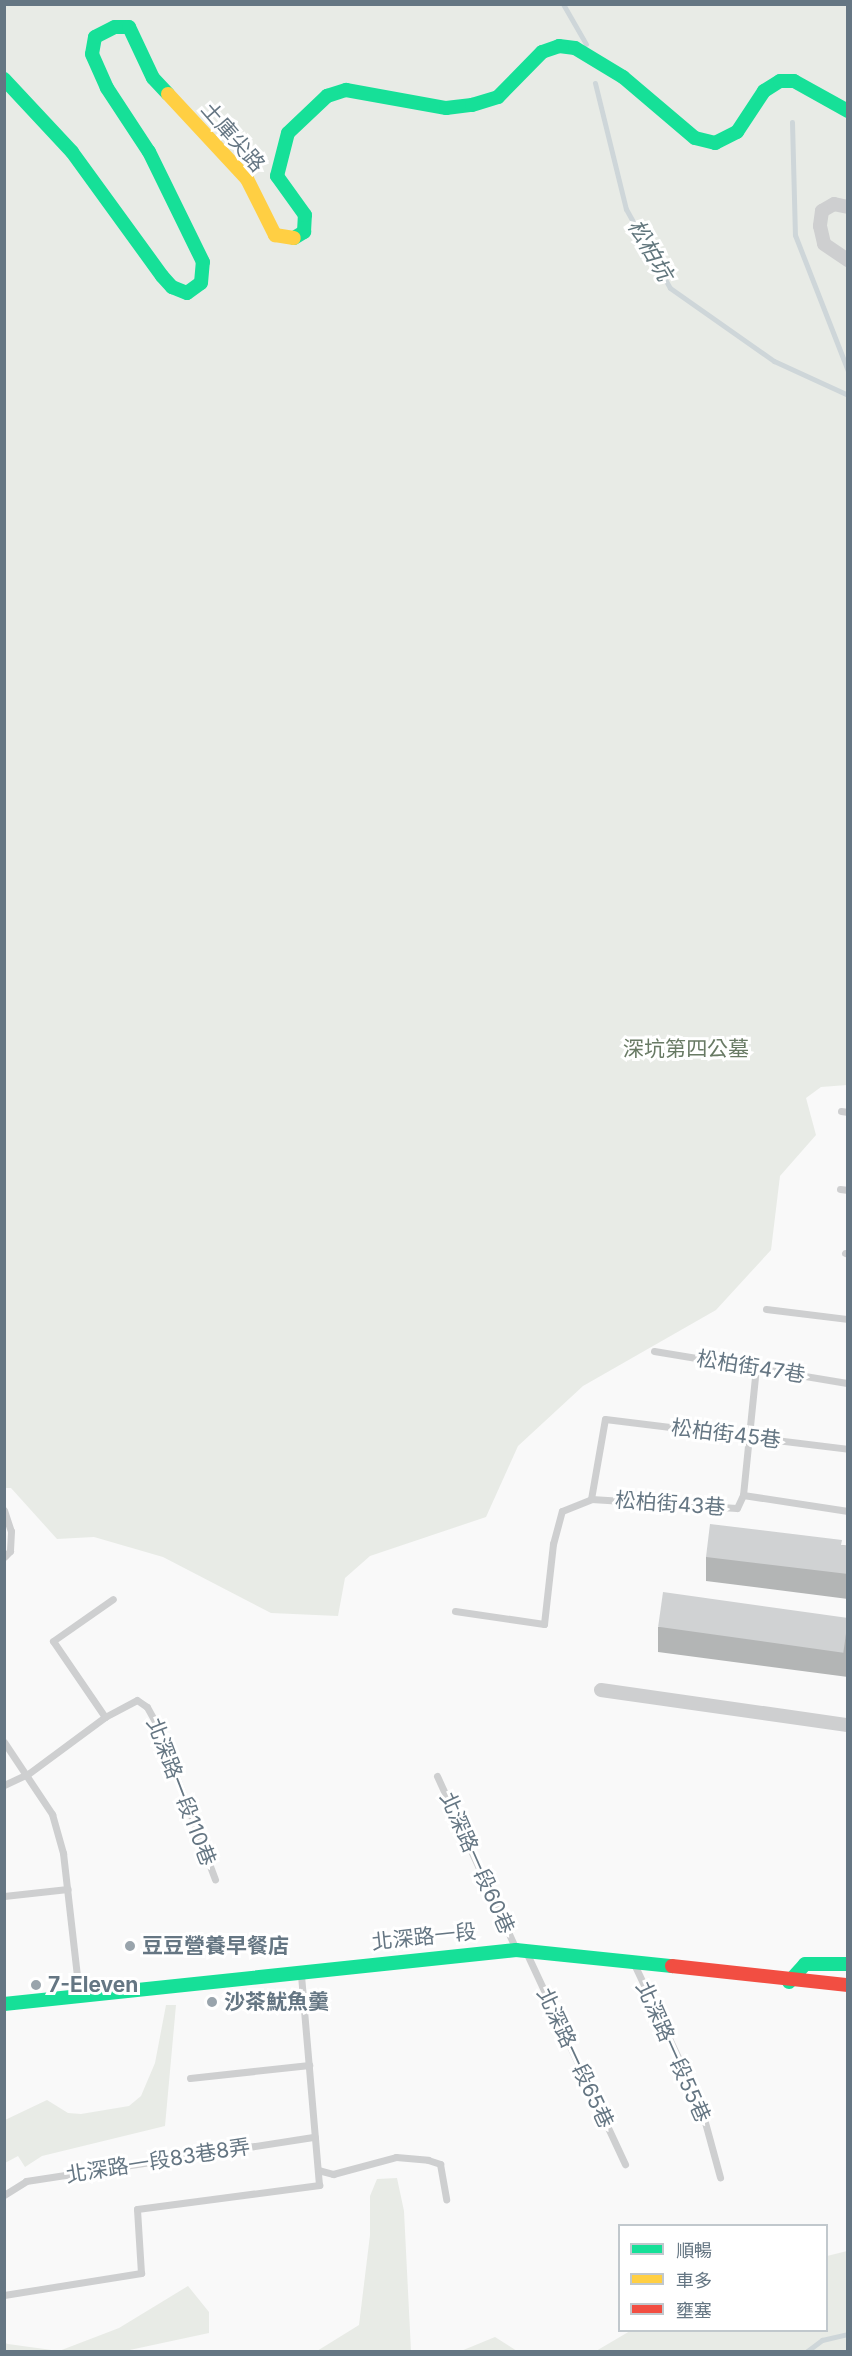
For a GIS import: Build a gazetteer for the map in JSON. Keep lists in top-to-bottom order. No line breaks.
{"streets":{"street":["土庫尖路","北深路一段"],"lane":["松柏街47巷","松柏街45巷","松柏街43巷","北深路一段110巷","北深路一段60巷","北深路一段55巷","北深路一段65巷","北深路一段83巷8弄"]},"crossings":[["松柏街45巷","松柏街43巷"],["北深路一段60巷","北深路一段"],["北深路一段60巷","北深路一段65巷"],["北深路一段","北深路一段55巷"],["北深路一段","北深路一段65巷"]],"water":["松柏坑"],"parks":["深坑第四公墓"],"places":["豆豆營養早餐店","7-Eleven","沙茶魷魚羹"],"legend":["順暢","車多","壅塞"]}
